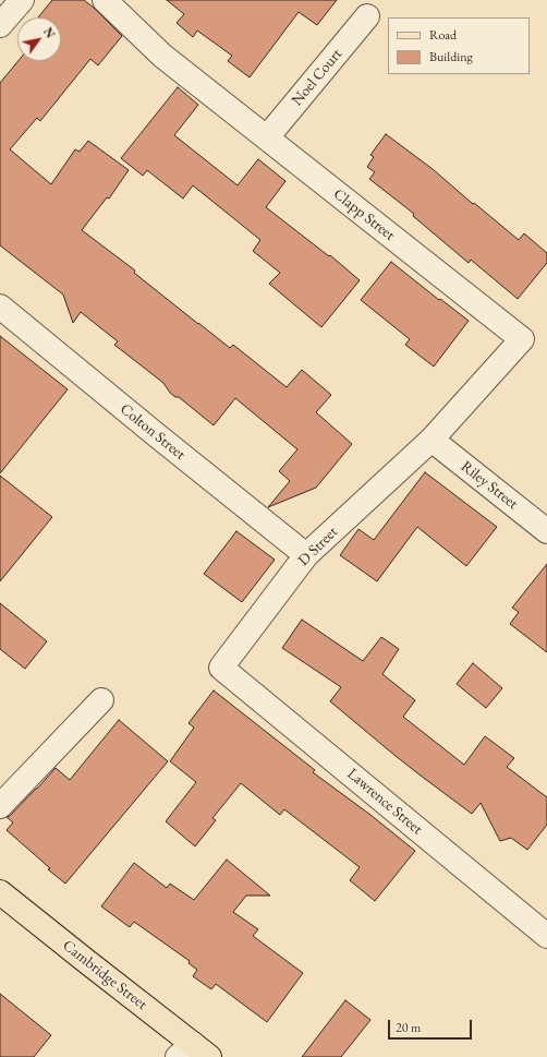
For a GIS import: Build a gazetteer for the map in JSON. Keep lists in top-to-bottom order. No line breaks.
{"streets":{"main road":["Cambridge Street"],"street":["Noel Court","Clapp Street","Colton Street","Riley Street","D Street","Lawrence Street"]},"crossings":[["Noel Court","Clapp Street"],["Clapp Street","Riley Street"],["Clapp Street","D Street"],["Colton Street","D Street"],["Riley Street","D Street"],["D Street","Lawrence Street"]],"legend":["Road","Building"],"scale_bar":"20 m","north":"top right"}
